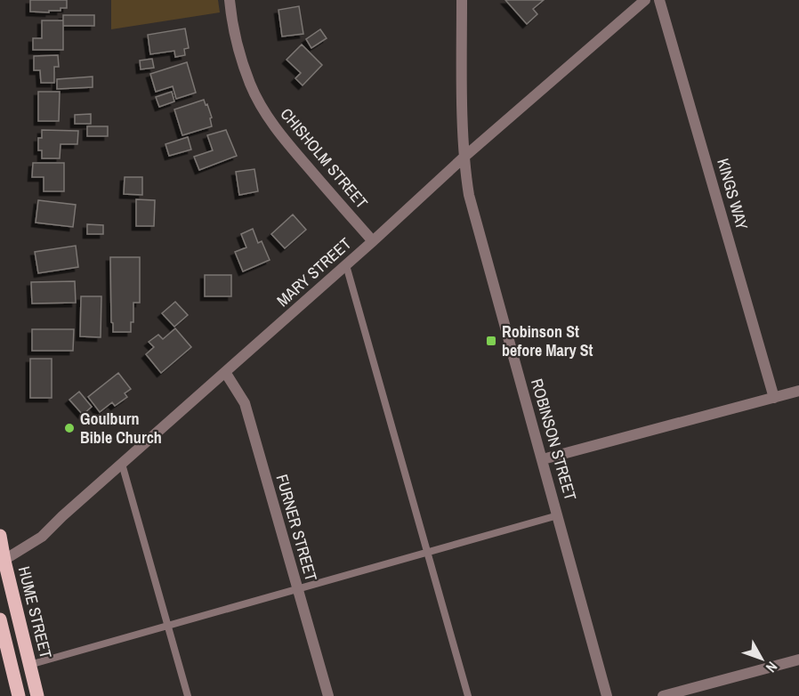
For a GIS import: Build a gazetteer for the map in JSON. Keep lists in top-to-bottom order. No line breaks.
{"streets":{"main road":["HUME STREET"],"street":["CHISHOLM STREET","KINGS WAY","MARY STREET","ROBINSON STREET","FURNER STREET"]},"crossings":[["CHISHOLM STREET","MARY STREET"],["MARY STREET","ROBINSON STREET"],["MARY STREET","FURNER STREET"],["MARY STREET","HUME STREET"]],"places":{"transit":["Robinson St before Mary St"],"other":["Goulburn Bible Church"]},"north":"bottom right"}
